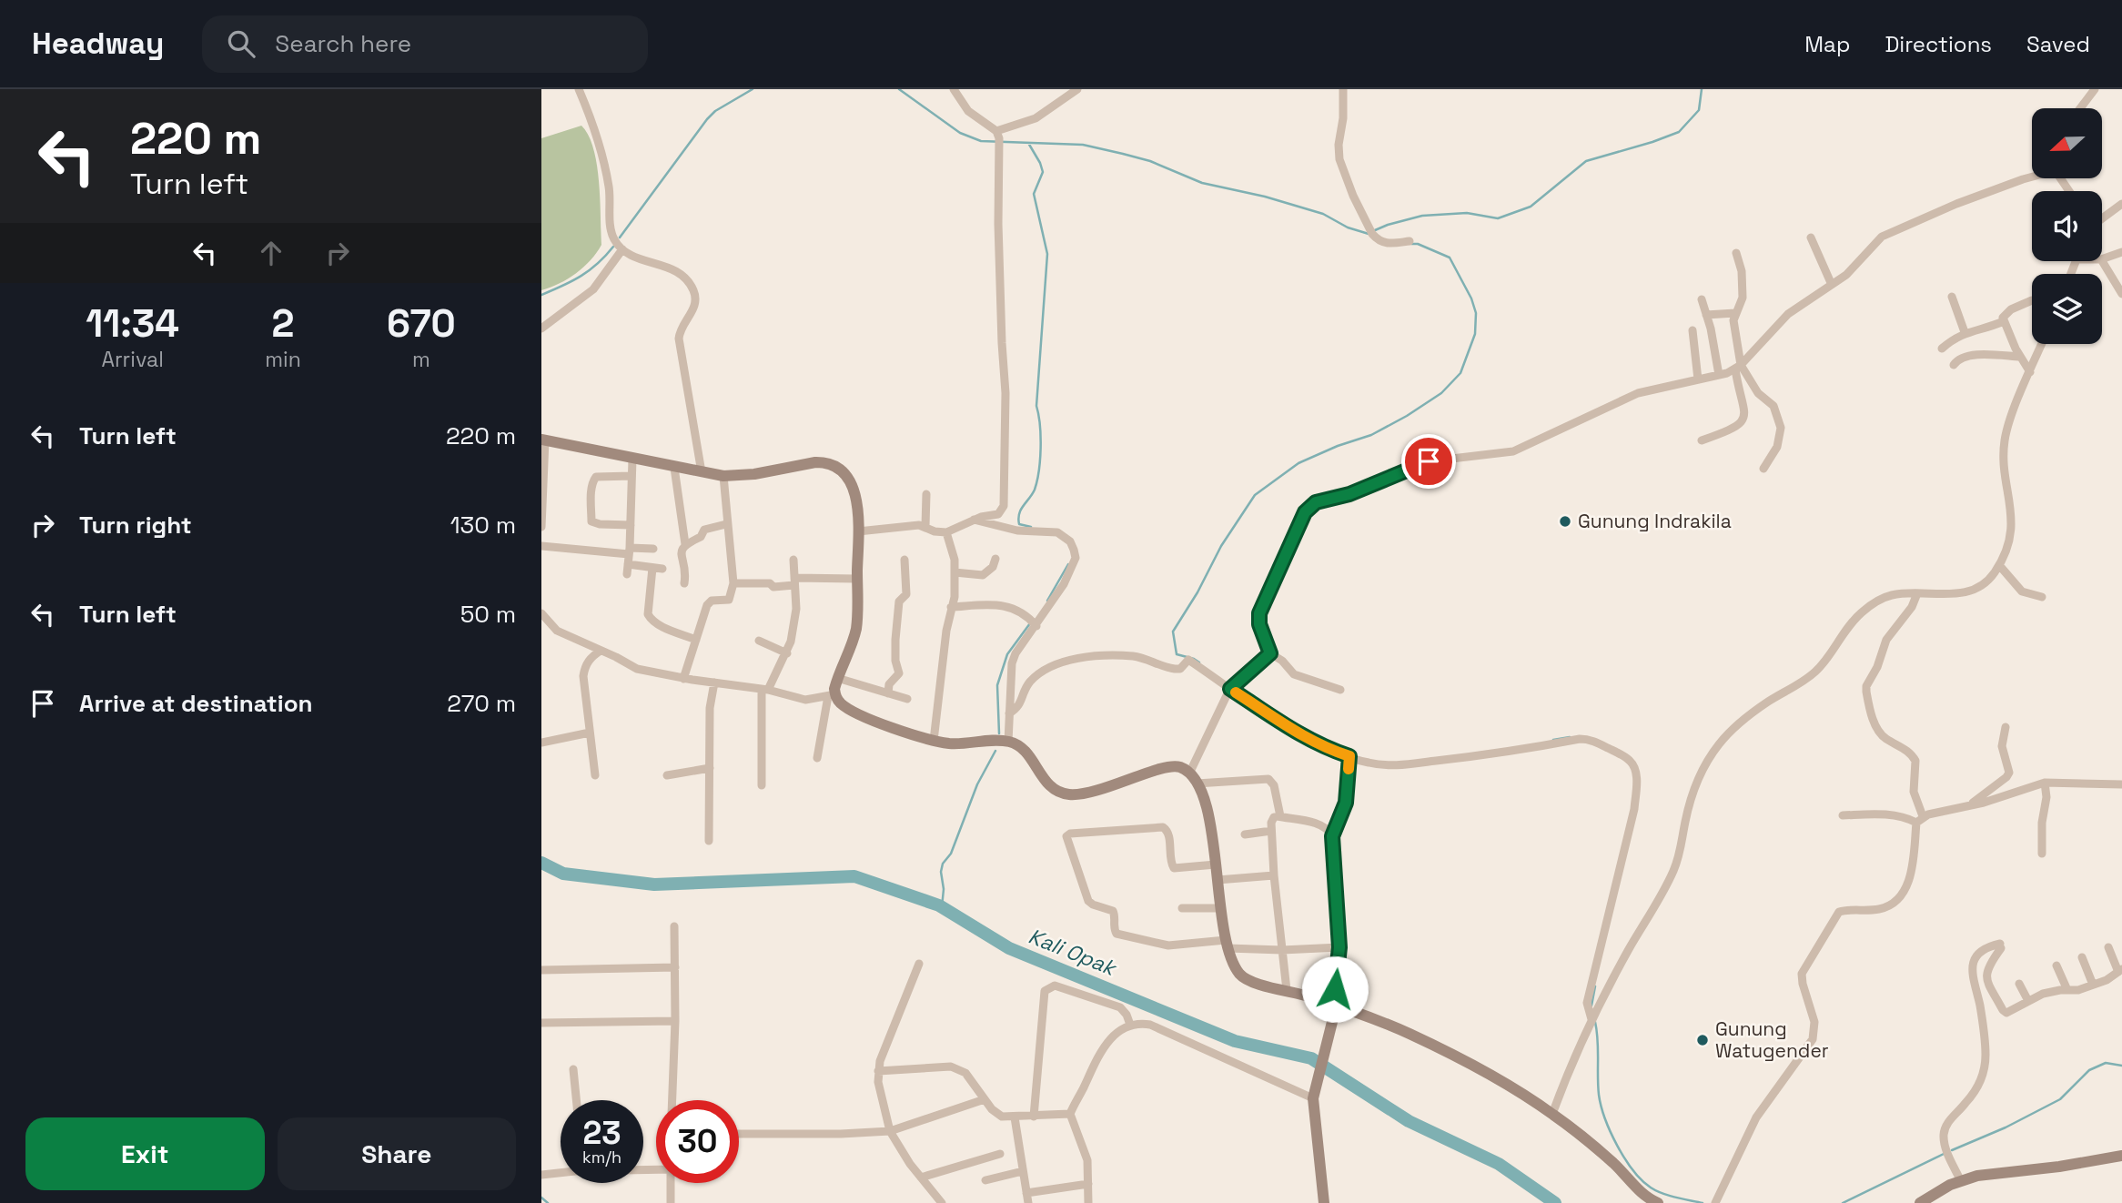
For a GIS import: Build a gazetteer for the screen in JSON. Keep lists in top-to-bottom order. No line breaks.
{"water":["Kali Opak"],"places":["Gunung Indrakila","Gunung Watugender"],"north":"left","page":{"header":"Headway","search":"Search here","nav":["Map","Directions","Saved"],"turn":["220 m","Turn left"],"eta":["11:34","Arrival","2","min","670","m"],"list":[{"name":"Turn left","value":"220 m"},{"name":"Turn right","value":"130 m"},{"name":"Turn left","value":"50 m"},{"name":"Arrive at destination","value":"270 m"}],"speed":"23 km/h","limit":"30","buttons":["Exit","Share"]}}
